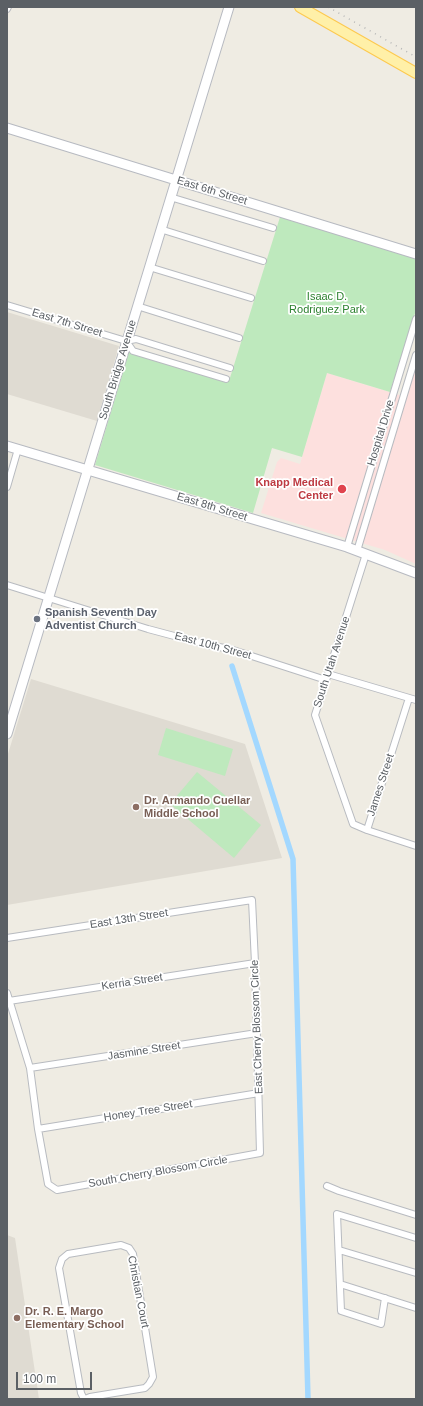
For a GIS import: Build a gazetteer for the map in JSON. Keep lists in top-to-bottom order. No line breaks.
{"streets":{"street":["East 6th Street","East 7th Street","South Bridge Avenue","Hospital Drive","East 8th Street","East 10th Street","South Utah Avenue","James Street","East 13th Street","Kerria Street","East Cherry Blossom Circle","Jasmine Street","Honey Tree Street","South Cherry Blossom Circle","Christian Court"]},"crossings":[["East 6th Street","South Bridge Avenue"],["East 7th Street","South Bridge Avenue"],["South Bridge Avenue","East 8th Street"],["South Bridge Avenue","East 10th Street"],["Hospital Drive","East 8th Street"],["Hospital Drive","South Utah Avenue"],["East 8th Street","South Utah Avenue"],["East 10th Street","South Utah Avenue"],["South Utah Avenue","James Street"],["East 13th Street","East Cherry Blossom Circle"],["Kerria Street","East Cherry Blossom Circle"],["East Cherry Blossom Circle","Jasmine Street"],["East Cherry Blossom Circle","Honey Tree Street"],["East Cherry Blossom Circle","South Cherry Blossom Circle"],["Honey Tree Street","South Cherry Blossom Circle"]],"parks":["Isaac D. Rodriguez Park"],"places":["Knapp Medical Center","Spanish Seventh Day Adventist Church","Dr. Armando Cuellar Middle School","Dr. R. E. Margo Elementary School"],"scale_bar":"100 m"}
